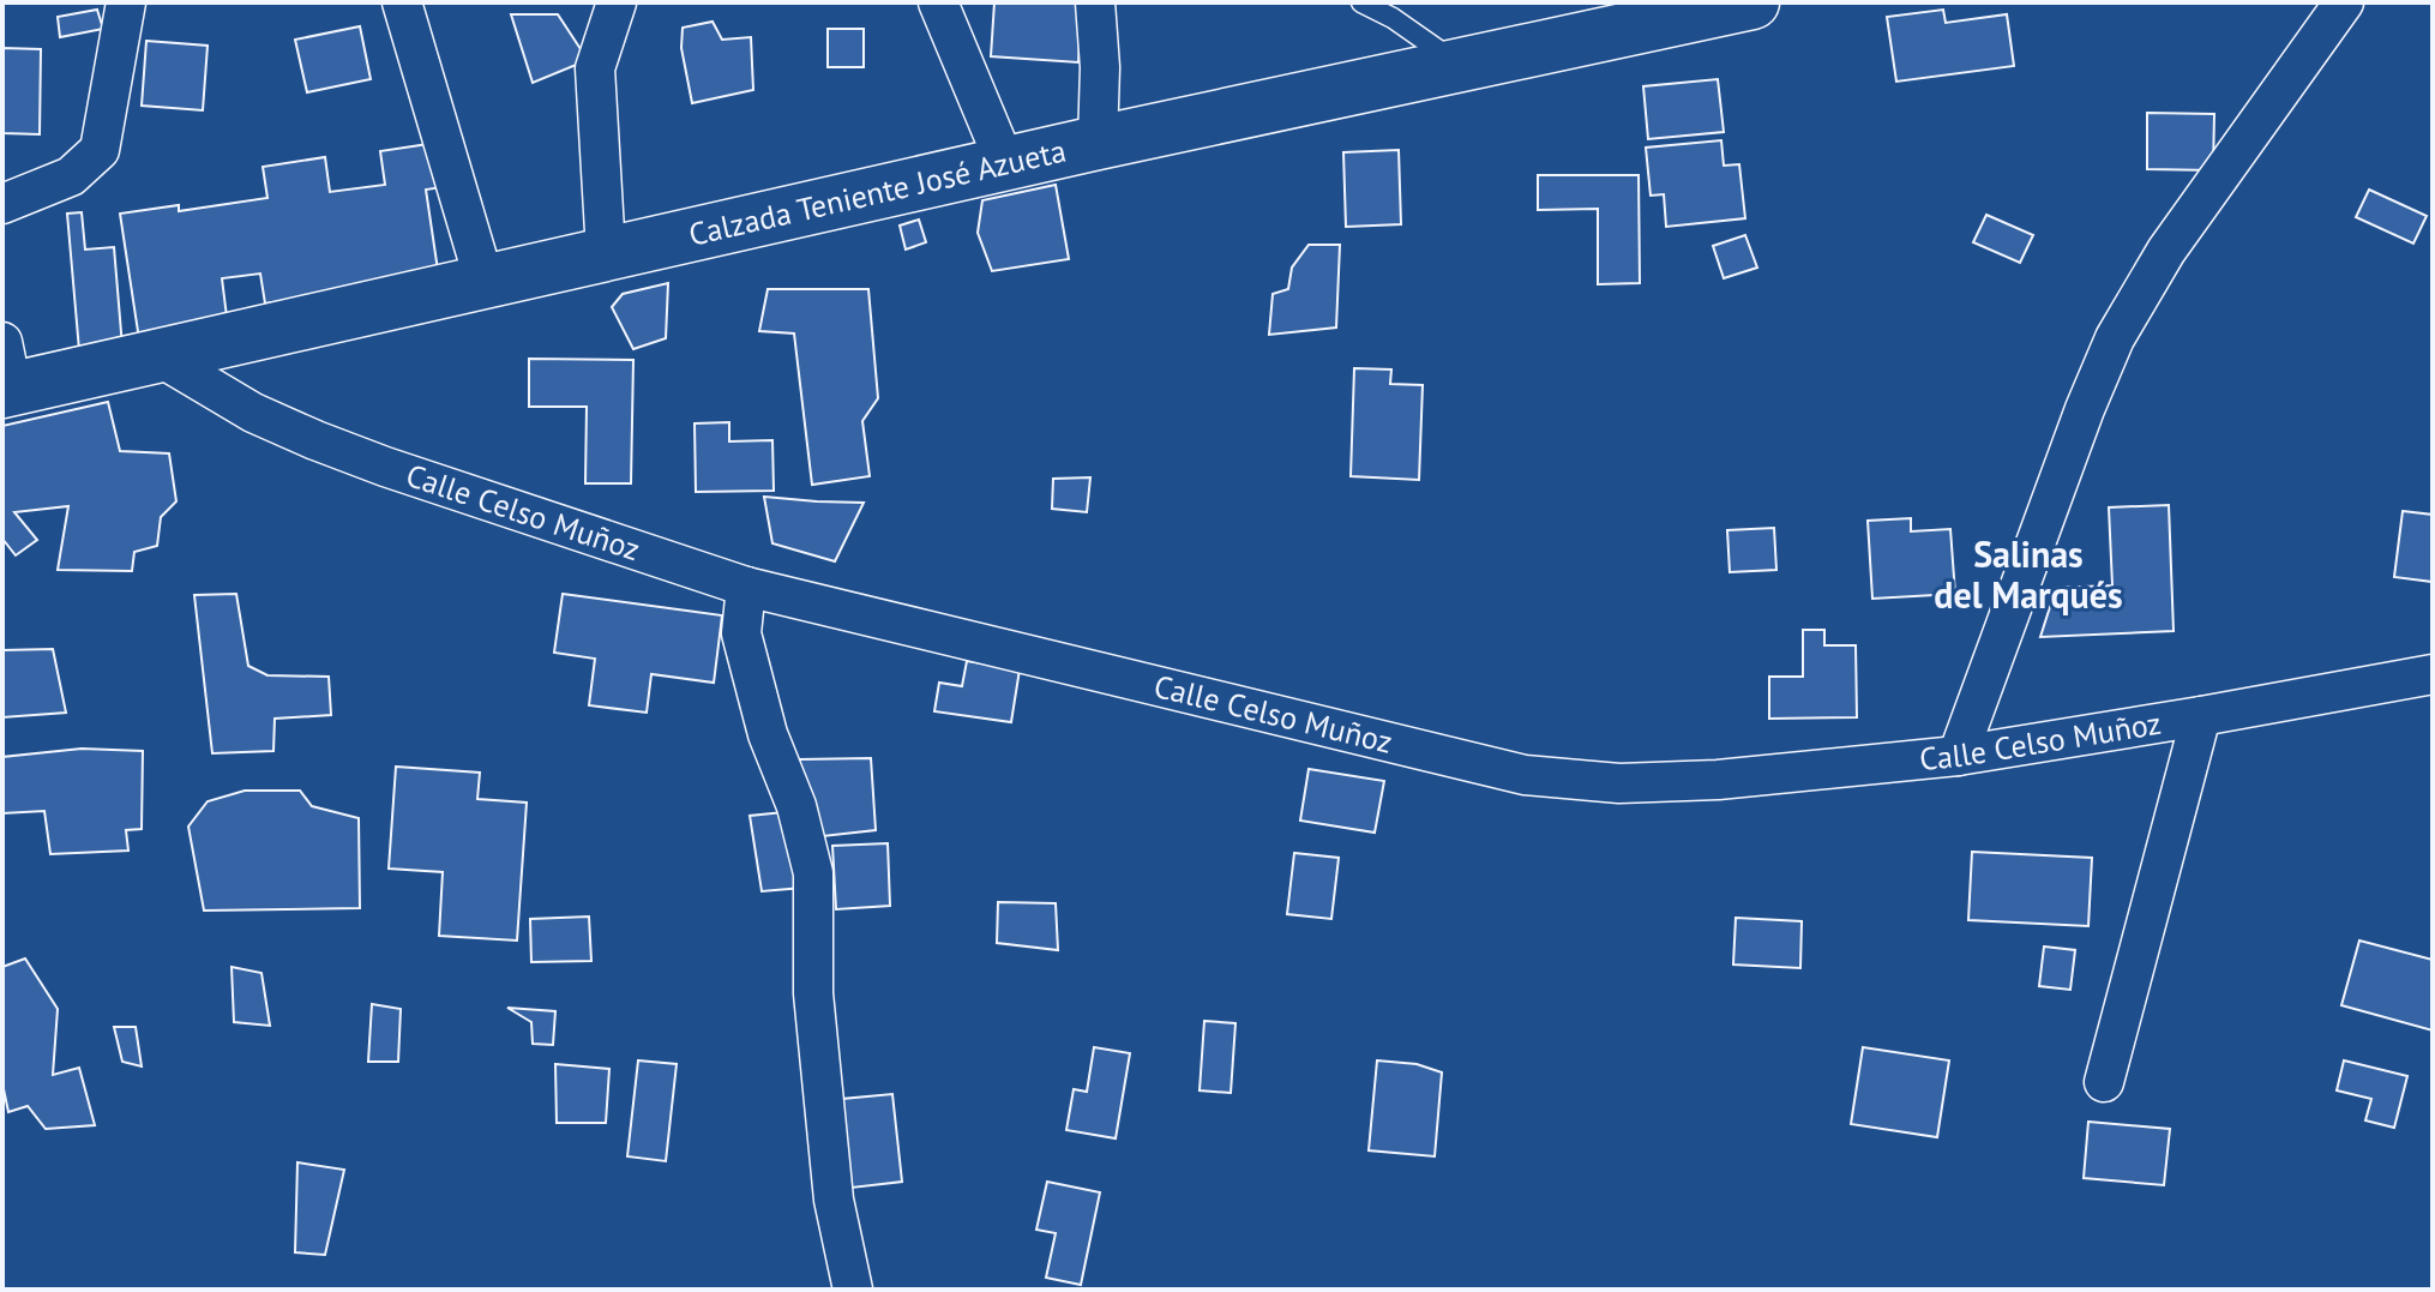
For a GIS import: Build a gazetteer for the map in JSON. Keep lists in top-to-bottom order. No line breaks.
{"streets":{"main road":["Calzada Teniente José Azueta"],"street":["Calle Celso Muñoz"]},"crossings":[["Calzada Teniente José Azueta","Calle Celso Muñoz"]],"districts":["Salinas del Marqués"]}
